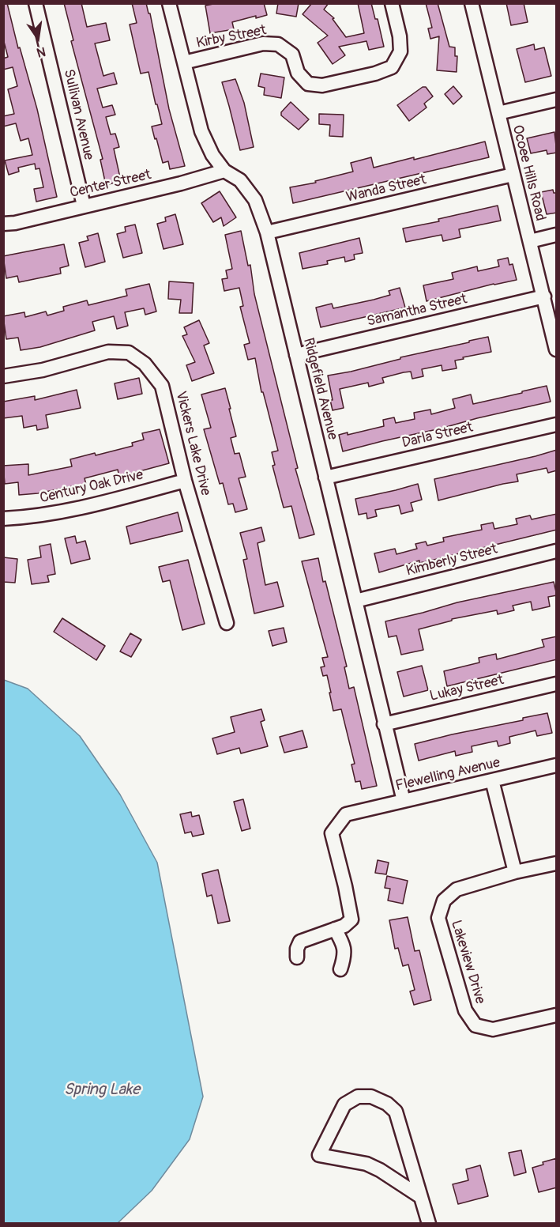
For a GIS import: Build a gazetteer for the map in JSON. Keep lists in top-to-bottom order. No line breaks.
{"streets":{"street":["Kirby Street","Sullivan Avenue","Ocoee Hills Road","Center Street","Wanda Street","Samantha Street","Ridgefield Avenue","Darla Street","Vickers Lake Drive","Century Oak Drive","Kimberly Street","Lukay Street","Flewelling Avenue","Lakeview Drive"]},"crossings":[["Kirby Street","Ridgefield Avenue"],["Sullivan Avenue","Center Street"],["Ocoee Hills Road","Wanda Street"],["Ocoee Hills Road","Samantha Street"],["Center Street","Ridgefield Avenue"],["Wanda Street","Ridgefield Avenue"],["Samantha Street","Ridgefield Avenue"],["Ridgefield Avenue","Darla Street"],["Ridgefield Avenue","Kimberly Street"],["Ridgefield Avenue","Lukay Street"],["Ridgefield Avenue","Flewelling Avenue"],["Vickers Lake Drive","Century Oak Drive"]],"water":["Spring Lake"],"north":"bottom"}
